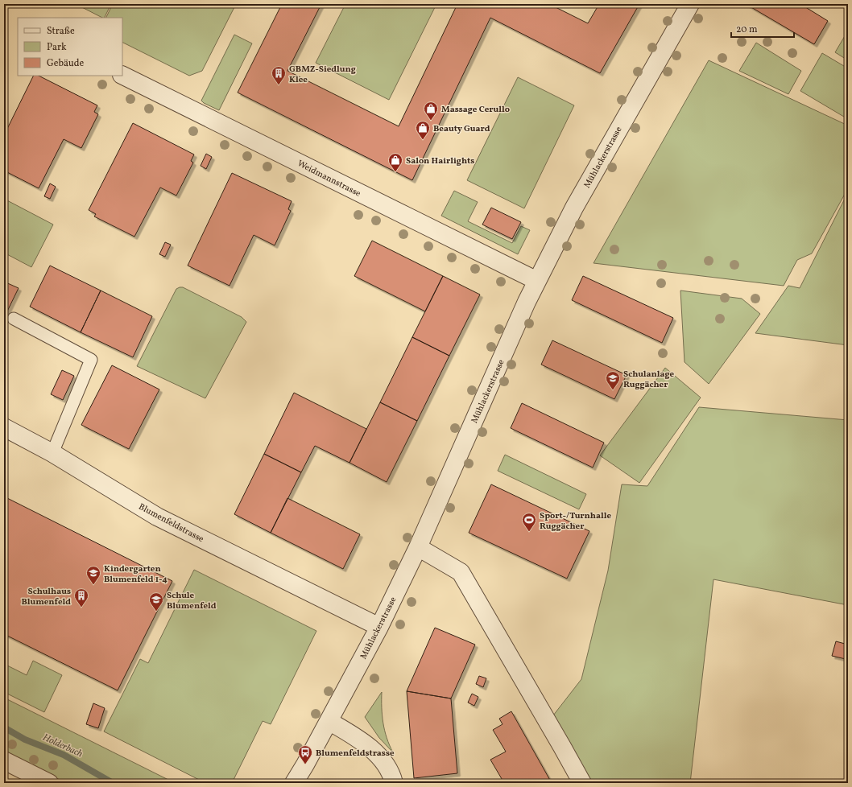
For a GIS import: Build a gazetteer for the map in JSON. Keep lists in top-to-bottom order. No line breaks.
{"streets":{"street":["Mühlackerstrasse","Weidmannstrasse","Blumenfeldstrasse"]},"crossings":[["Mühlackerstrasse","Weidmannstrasse"],["Mühlackerstrasse","Blumenfeldstrasse"]],"water":["Holderbach"],"places":{"building":["GBMZ-Siedlung Klee","Schulhaus Blumenfeld"],"shop":["Massage Cerullo","Beauty Guard","Salon Hairlights"],"school or university":["Schulanlage Ruggächer","Kindergarten Blumenfeld 1-4","Schule Blumenfeld"],"sports":["Sport-/Turnhalle Ruggächer"],"bus stop":["Blumenfeldstrasse"]},"legend":["Straße","Park","Gebäude"],"scale_bar":"20 m"}
